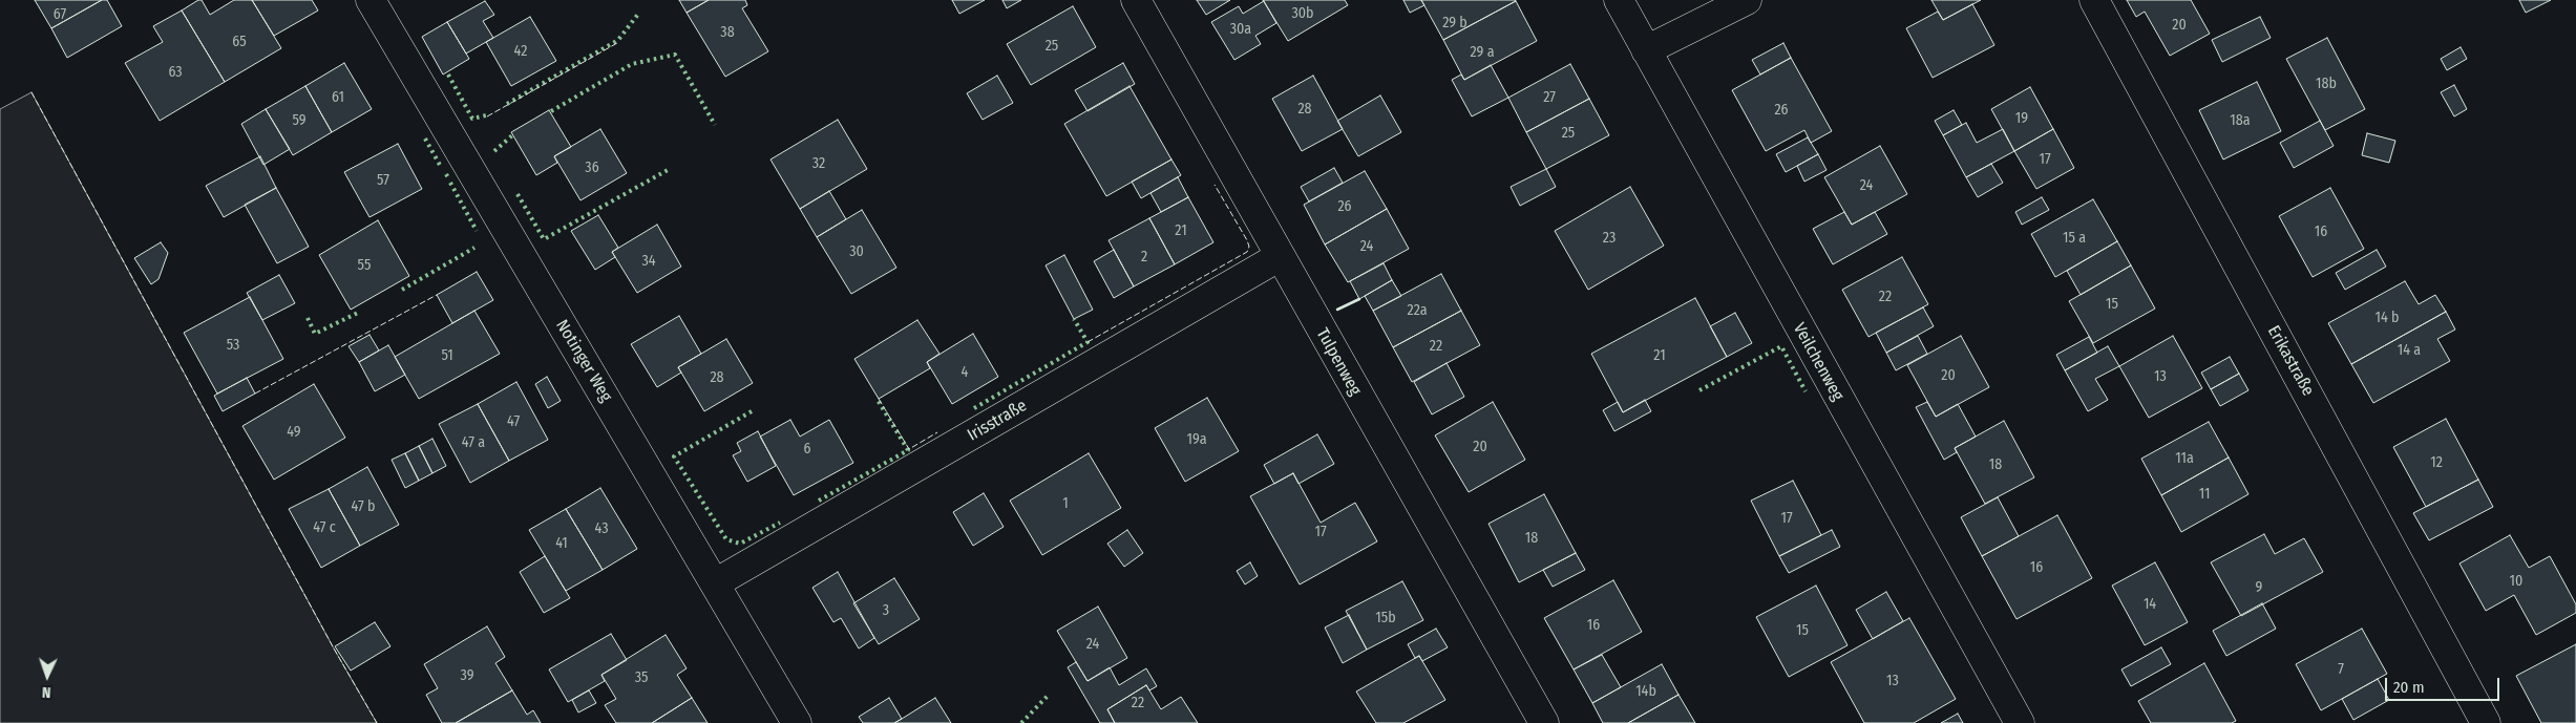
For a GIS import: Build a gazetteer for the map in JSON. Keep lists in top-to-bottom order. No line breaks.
{"streets":{"street":["Notinger Weg","Erikastraße","Tulpenweg","Veilchenweg","Irisstraße"]},"crossings":[["Notinger Weg","Irisstraße"],["Tulpenweg","Irisstraße"]],"house_numbers":["30b","67","29 b","20","30a","38","65","25","42","29 a","63","18b","61","27","28","26","19","59","18a","25","17","32","36","57","24","26","21","16","23","15 a","24","30","2","34","55","22","15","22a","14 b","53","22","14 a","51","21","4","20","13","28","47","49","19a","47 a","20","6","11a","12","18","11","1","47 b","17","47 c","43","17","18","41","16","10","9","14","3","15b","16","15","24","7","39","35","13","14b","22"],"scale_bar":"20 m","north":"bottom"}
